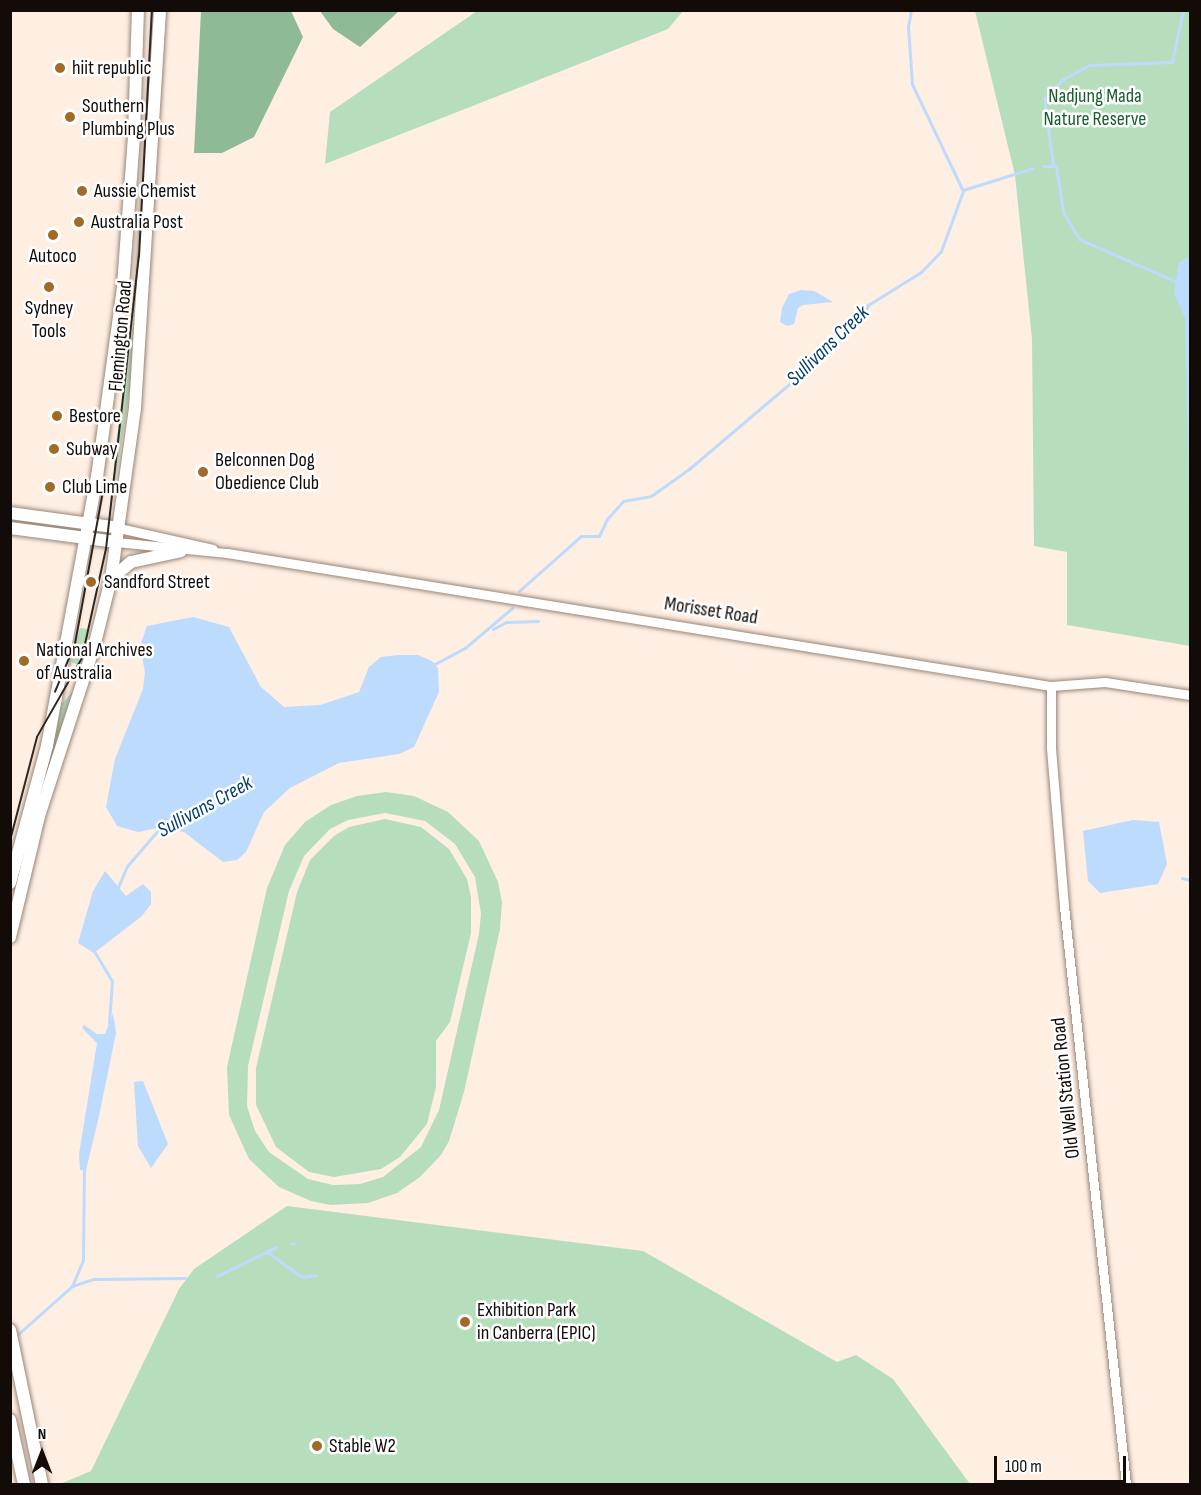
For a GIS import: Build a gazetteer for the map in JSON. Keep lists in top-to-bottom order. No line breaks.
{"streets":{"main road":["Flemington Road","Morisset Road"],"street":["Old Well Station Road"]},"crossings":[["Flemington Road","Morisset Road"],["Morisset Road","Old Well Station Road"]],"water":["Sullivans Creek"],"parks":["Nadjung Mada Nature Reserve"],"places":["hiit republic","Southern Plumbing Plus","Aussie Chemist","Australia Post","Autoco","Sydney Tools","Bestore","Subway","Belconnen Dog Obedience Club","Club Lime","Sandford Street","National Archives of Australia","Exhibition Park in Canberra (EPIC)","Stable W2"],"scale_bar":"100 m","north":"top"}
